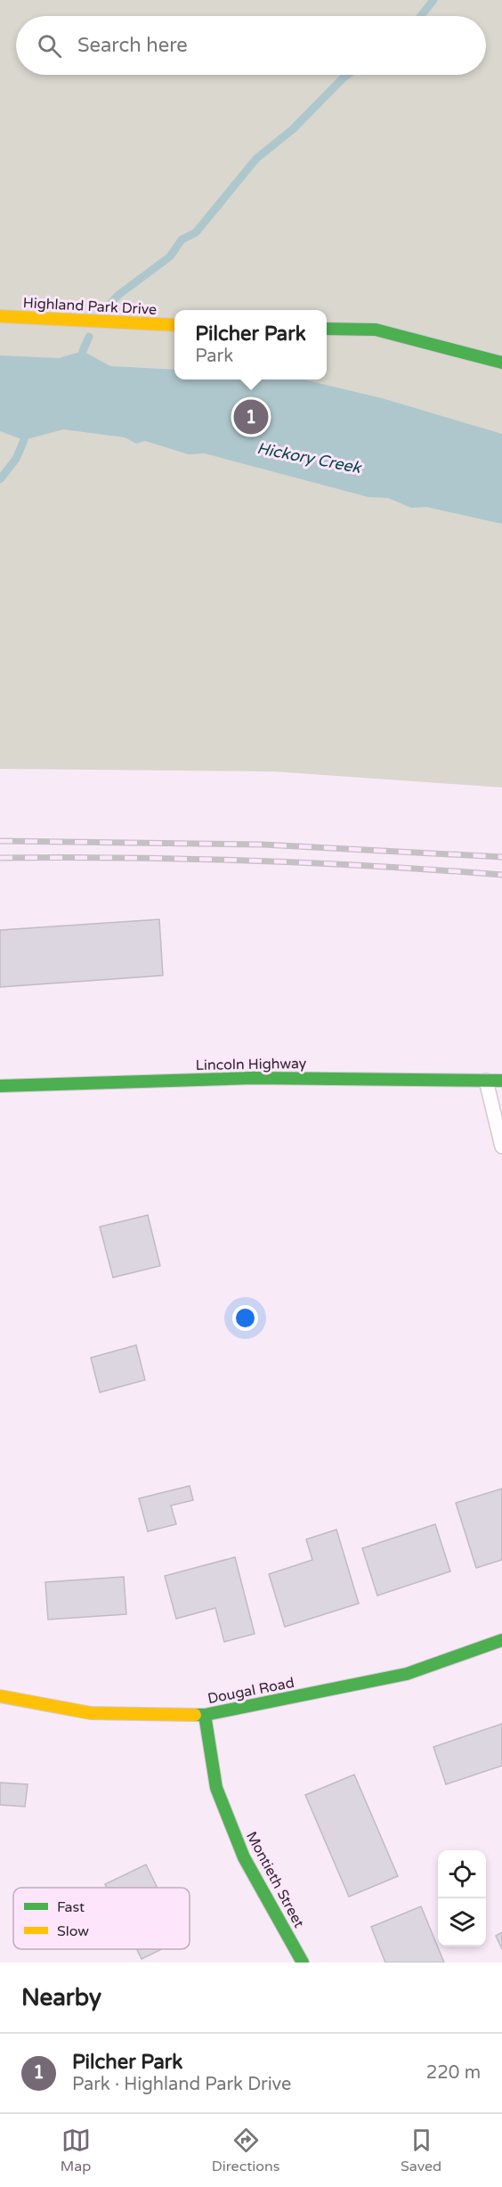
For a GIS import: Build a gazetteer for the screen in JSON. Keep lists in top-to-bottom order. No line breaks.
{"streets":{"street":["Highland Park Drive","Lincoln Highway","Dougal Road","Montieth Street"]},"crossings":[["Dougal Road","Montieth Street"]],"water":["Hickory Creek"],"legend":["Fast","Slow"],"page":{"search":"Search here","popup":["Pilcher Park","Park"],"pins":"1","heading":"Nearby","list":[{"mark":"1","name":"Pilcher Park","note":"Park · Highland Park Drive","value":"220 m"}],"nav":["Map","Directions","Saved"]}}
